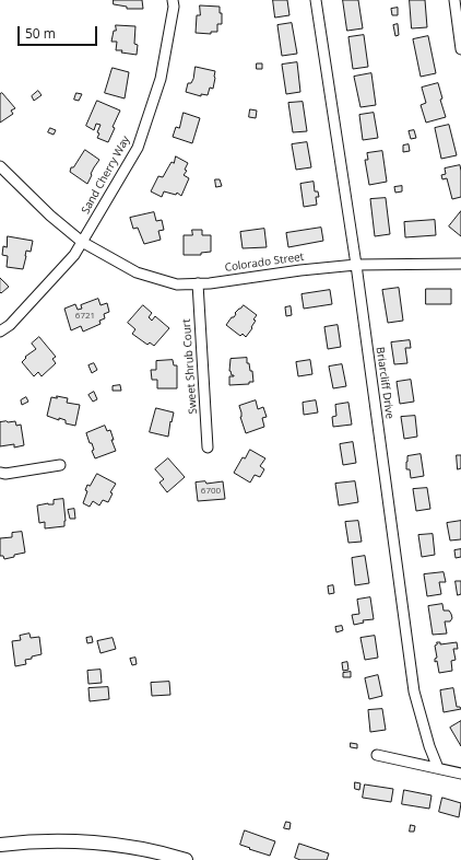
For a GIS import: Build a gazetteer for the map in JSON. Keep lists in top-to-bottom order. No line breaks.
{"streets":{"street":["Sand Cherry Way","Colorado Street","Sweet Shrub Court","Briarcliff Drive"]},"crossings":[["Sand Cherry Way","Colorado Street"],["Colorado Street","Sweet Shrub Court"],["Colorado Street","Briarcliff Drive"]],"house_numbers":["6721","6700"],"scale_bar":"50 m"}
